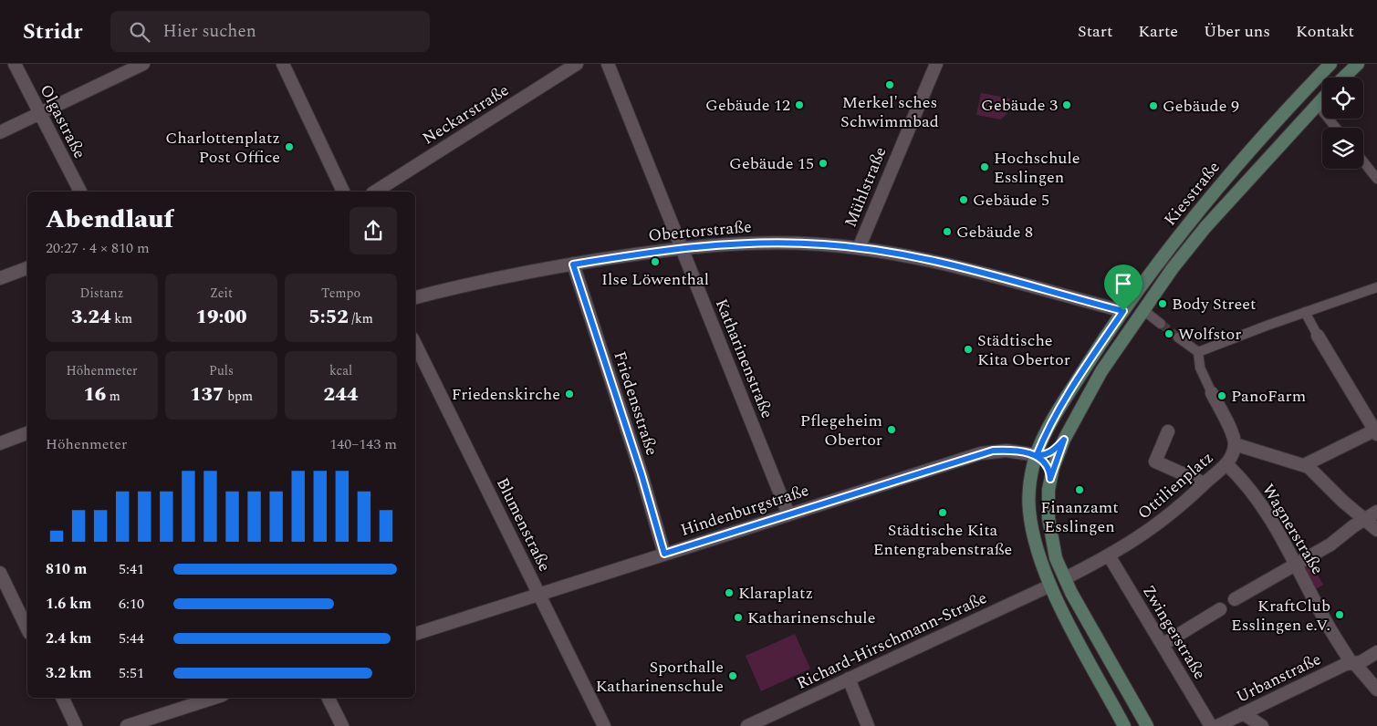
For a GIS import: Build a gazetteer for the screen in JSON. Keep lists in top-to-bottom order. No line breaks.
{"streets":{"main road":["Kiesstraße"],"street":["Neckarstraße","Olgastraße","Mühlstraße","Obertorstraße","Katharinenstraße","Friedensstraße","Ottilienplatz","Hindenburgstraße","Blumenstraße","Wagnerstraße","Zwingerstraße","Richard-Hirschmann-Straße","Urbanstraße"]},"crossings":[["Mühlstraße","Obertorstraße"],["Kiesstraße","Obertorstraße"],["Kiesstraße","Hindenburgstraße"],["Kiesstraße","Richard-Hirschmann-Straße"],["Obertorstraße","Katharinenstraße"],["Obertorstraße","Friedensstraße"],["Katharinenstraße","Hindenburgstraße"],["Friedensstraße","Hindenburgstraße"],["Ottilienplatz","Wagnerstraße"],["Ottilienplatz","Zwingerstraße"],["Hindenburgstraße","Blumenstraße"],["Wagnerstraße","Urbanstraße"]],"places":["Merkel'sches Schwimmbad","Gebäude 12","Gebäude 3","Gebäude 9","Charlottenplatz Post Office","Gebäude 15","Hochschule Esslingen","Gebäude 5","Gebäude 8","Ilse Löwenthal","Body Street","Wolfstor","Städtische Kita Obertor","Friedenskirche","PanoFarm","Pflegeheim Obertor","Finanzamt Esslingen","Städtische Kita Entengrabenstraße","Klaraplatz","KraftClub Esslingen e.V.","Katharinenschule","Sporthalle Katharinenschule"],"page":{"header":"Stridr","search":"Hier suchen","nav":["Start","Karte","Über uns","Kontakt"],"heading":["Abendlauf","20:27 · 4 × 810 m"],"stats":[["Distanz","3.24 km"],["Zeit","19:00"],["Tempo","5:52 /km"],["Höhenmeter","16 m"],["Puls","137 bpm"],["kcal","244"]],"chart":["Höhenmeter","140–143 m"],"list":[{"name":"810 m","note":"5:41"},{"name":"1.6 km","note":"6:10"},{"name":"2.4 km","note":"5:44"},{"name":"3.2 km","note":"5:51"}]}}
